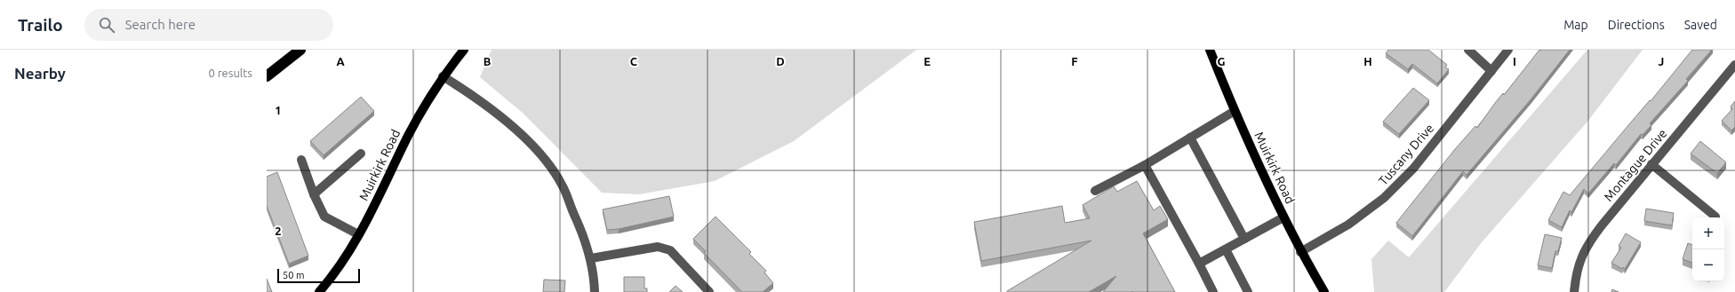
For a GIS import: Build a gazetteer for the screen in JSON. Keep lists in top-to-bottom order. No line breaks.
{"streets":{"main road":["Muirkirk Road"],"street":["Tuscany Drive","Montague Drive"]},"crossings":[["Tuscany Drive","Muirkirk Road"]],"scale_bar":"50 m","page":{"header":"Trailo","search":"Search here","nav":["Map","Directions","Saved"],"heading":["Nearby","0 results"],"map_buttons":["+","−"],"scale":"50 m"},"grid":{"columns":["A","B","C","D","E","F","G","H","I","J"],"rows":["1","2"]}}
